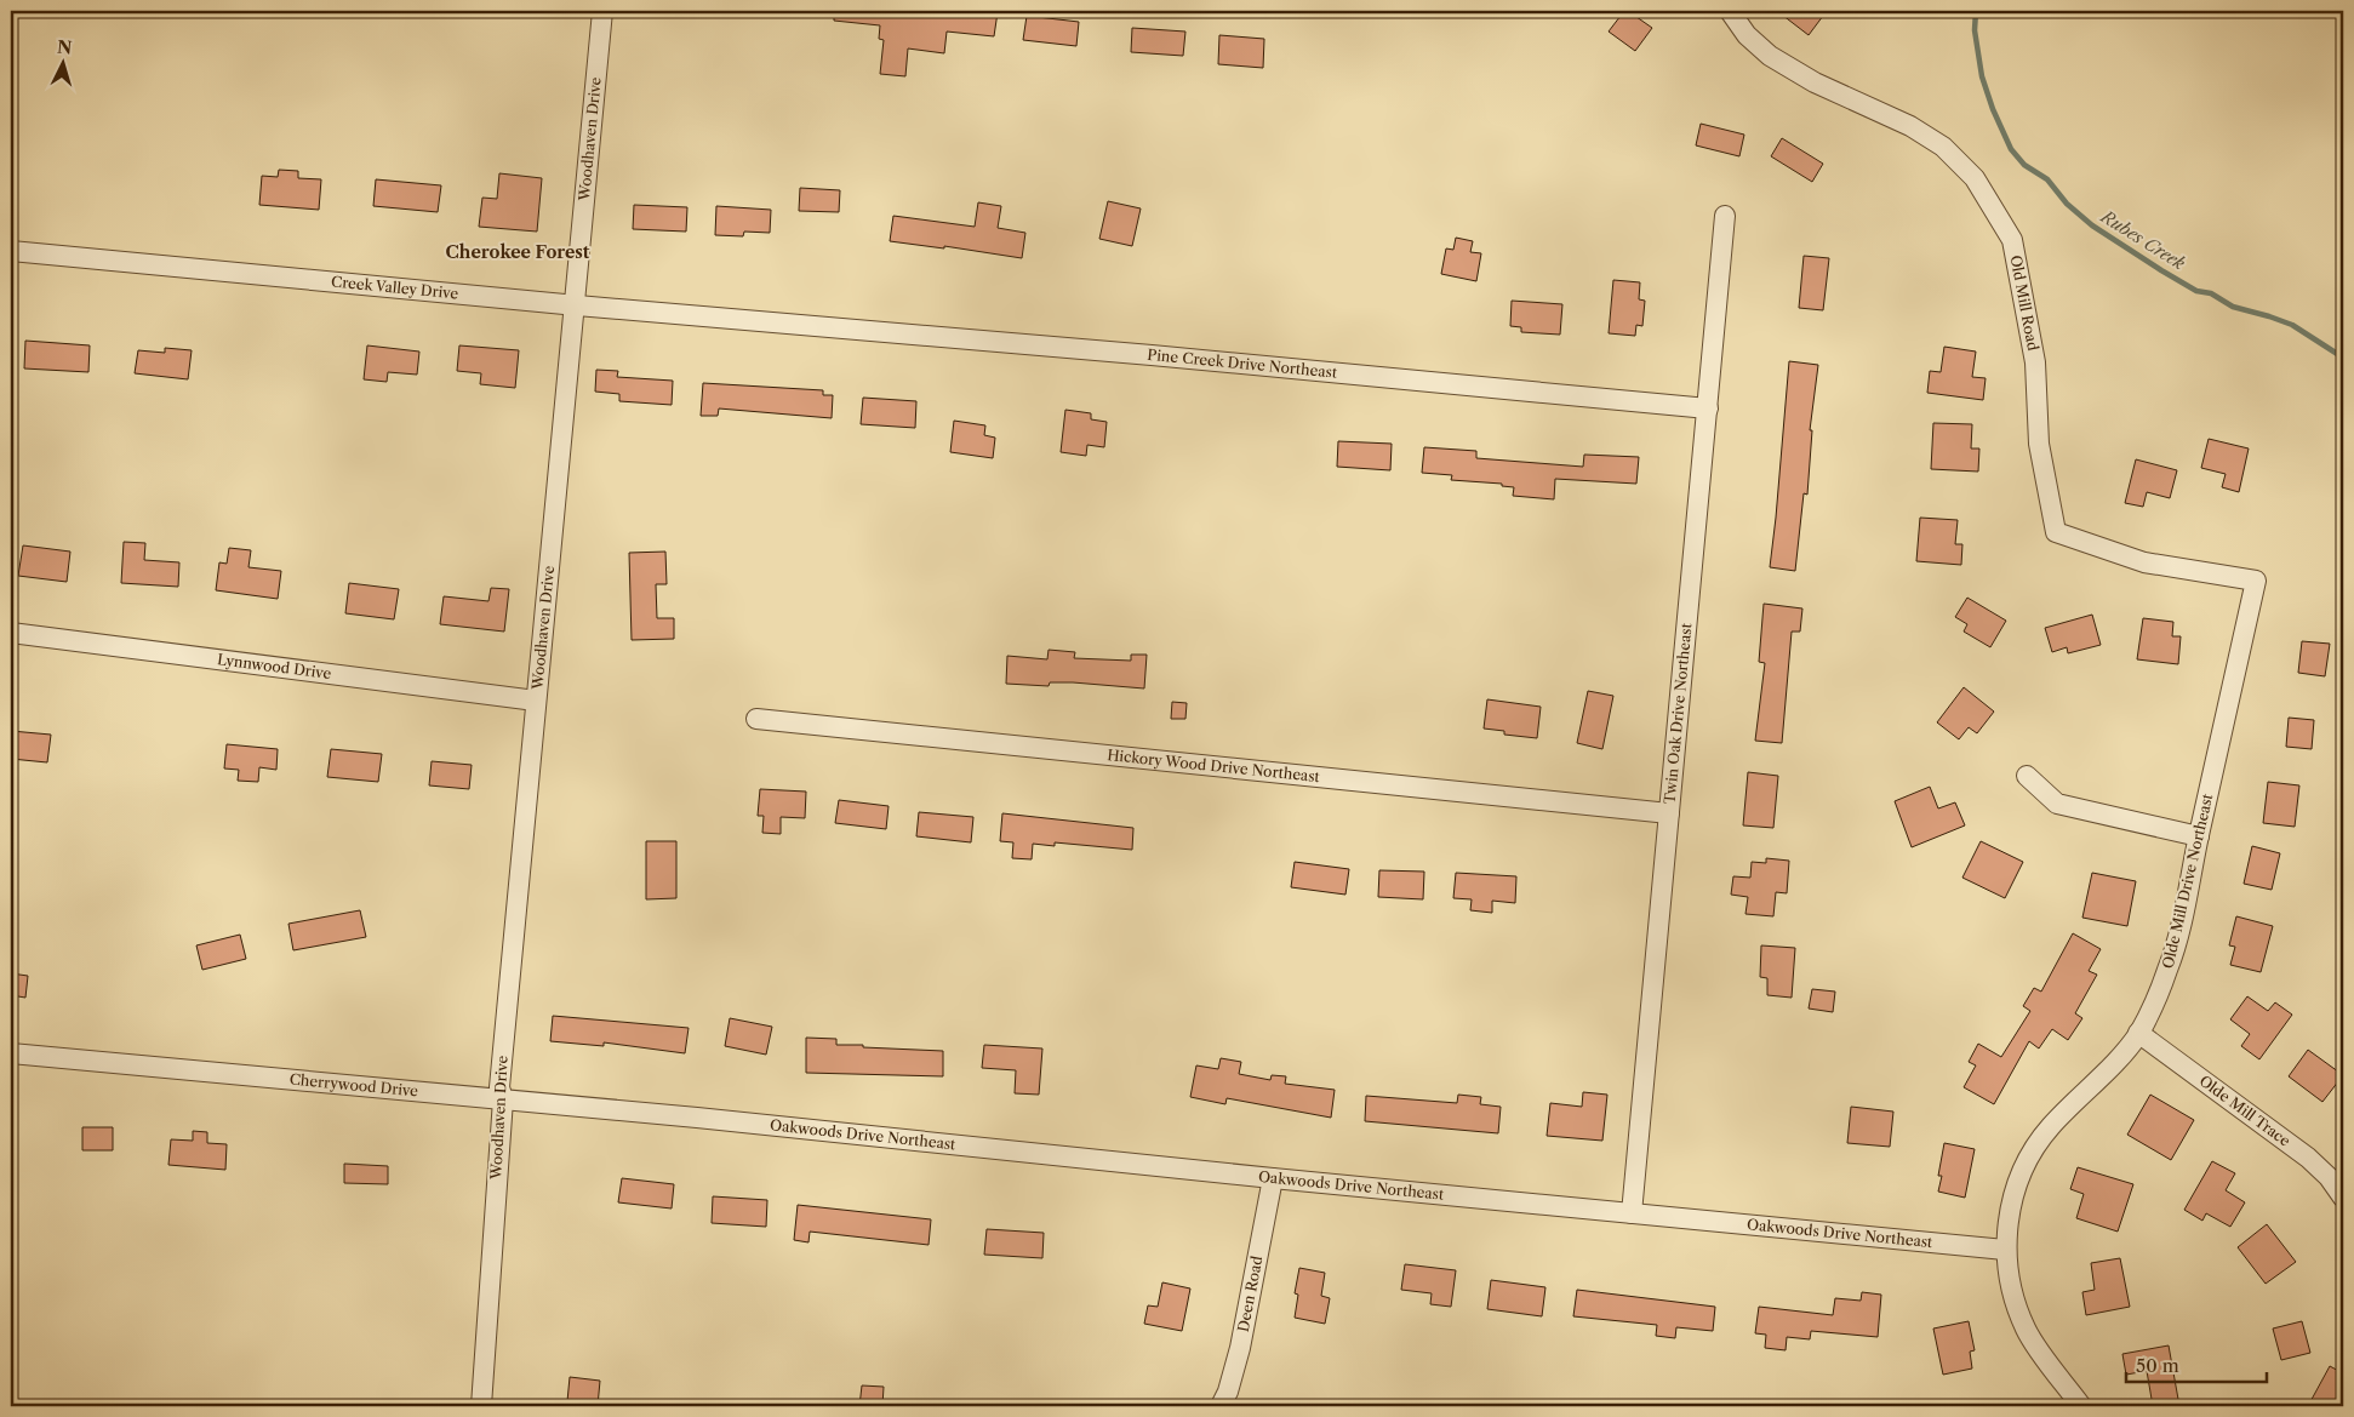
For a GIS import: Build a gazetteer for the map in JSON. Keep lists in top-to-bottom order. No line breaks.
{"streets":{"street":["Woodhaven Drive","Creek Valley Drive","Old Mill Road","Pine Creek Drive Northeast","Lynnwood Drive","Twin Oak Drive Northeast","Hickory Wood Drive Northeast","Olde Mill Drive Northeast","Cherrywood Drive","Olde Mill Trace","Oakwoods Drive Northeast","Deen Road"]},"crossings":[["Woodhaven Drive","Creek Valley Drive"],["Woodhaven Drive","Lynnwood Drive"],["Woodhaven Drive","Cherrywood Drive"],["Creek Valley Drive","Pine Creek Drive Northeast"],["Old Mill Road","Olde Mill Drive Northeast"],["Pine Creek Drive Northeast","Twin Oak Drive Northeast"],["Twin Oak Drive Northeast","Hickory Wood Drive Northeast"],["Twin Oak Drive Northeast","Oakwoods Drive Northeast"],["Olde Mill Drive Northeast","Olde Mill Trace"],["Olde Mill Drive Northeast","Oakwoods Drive Northeast"],["Cherrywood Drive","Oakwoods Drive Northeast"],["Oakwoods Drive Northeast","Deen Road"]],"districts":["Cherokee Forest"],"water":["Rubes Creek"],"scale_bar":"50 m","north":"top"}
